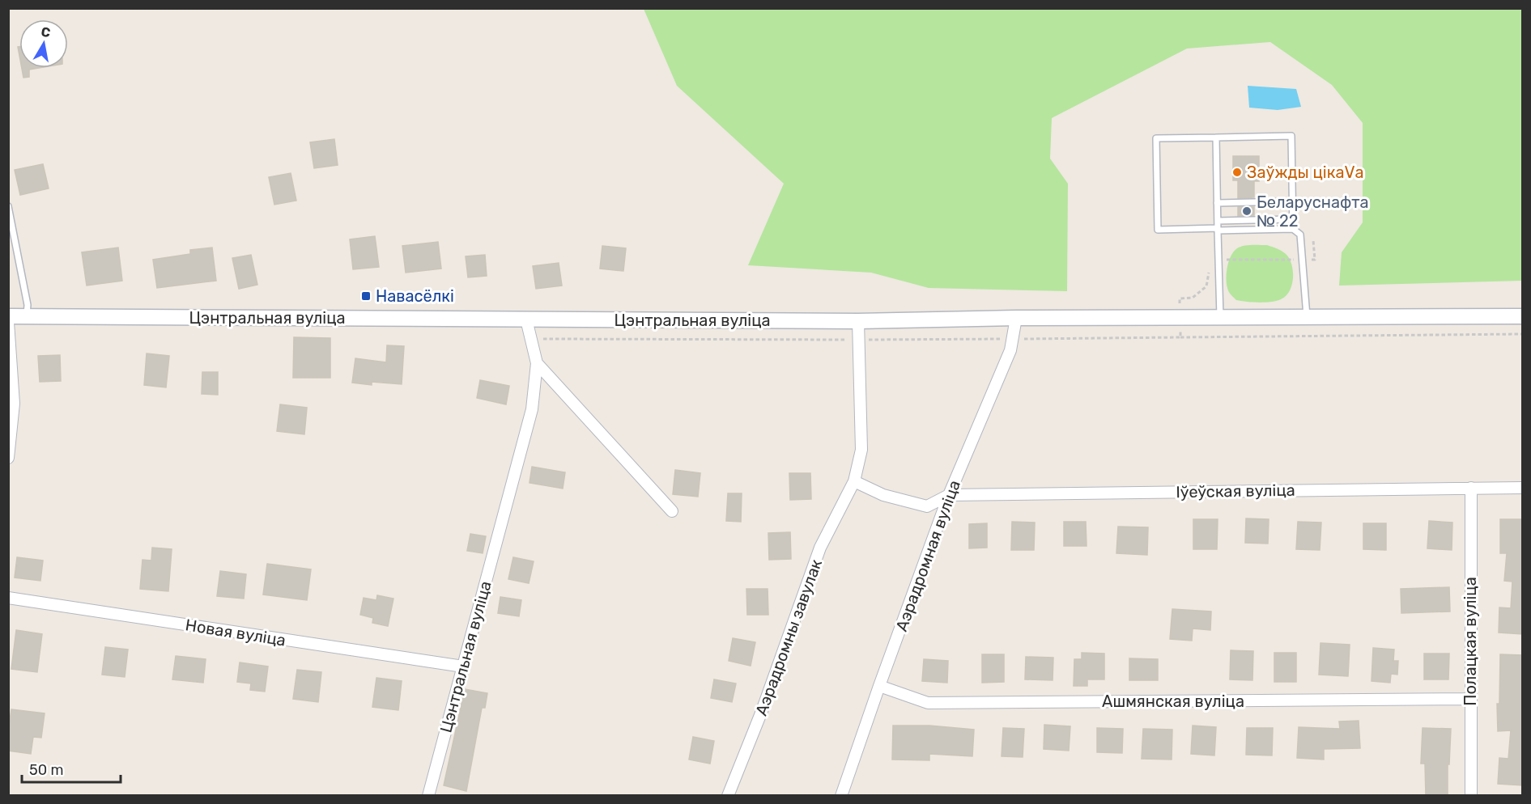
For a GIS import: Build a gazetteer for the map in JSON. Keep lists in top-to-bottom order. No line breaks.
{"streets":{"main road":["Цэнтральная вуліца"],"street":["Іўеўская вуліца","Аэрадромная вуліца","Новая вуліца","Аэрадромны завулак","Полацкая вуліца","Ашмянская вуліца"]},"crossings":[["Цэнтральная вуліца","Аэрадромная вуліца"],["Цэнтральная вуліца","Новая вуліца"],["Цэнтральная вуліца","Аэрадромны завулак"],["Іўеўская вуліца","Аэрадромная вуліца"],["Іўеўская вуліца","Полацкая вуліца"],["Аэрадромная вуліца","Ашмянская вуліца"],["Полацкая вуліца","Ашмянская вуліца"]],"places":{"other":["Заўжды цікаVа","Беларуснафта № 22"],"transit":["Навасёлкі"]},"scale_bar":"50 m","north":"top"}
